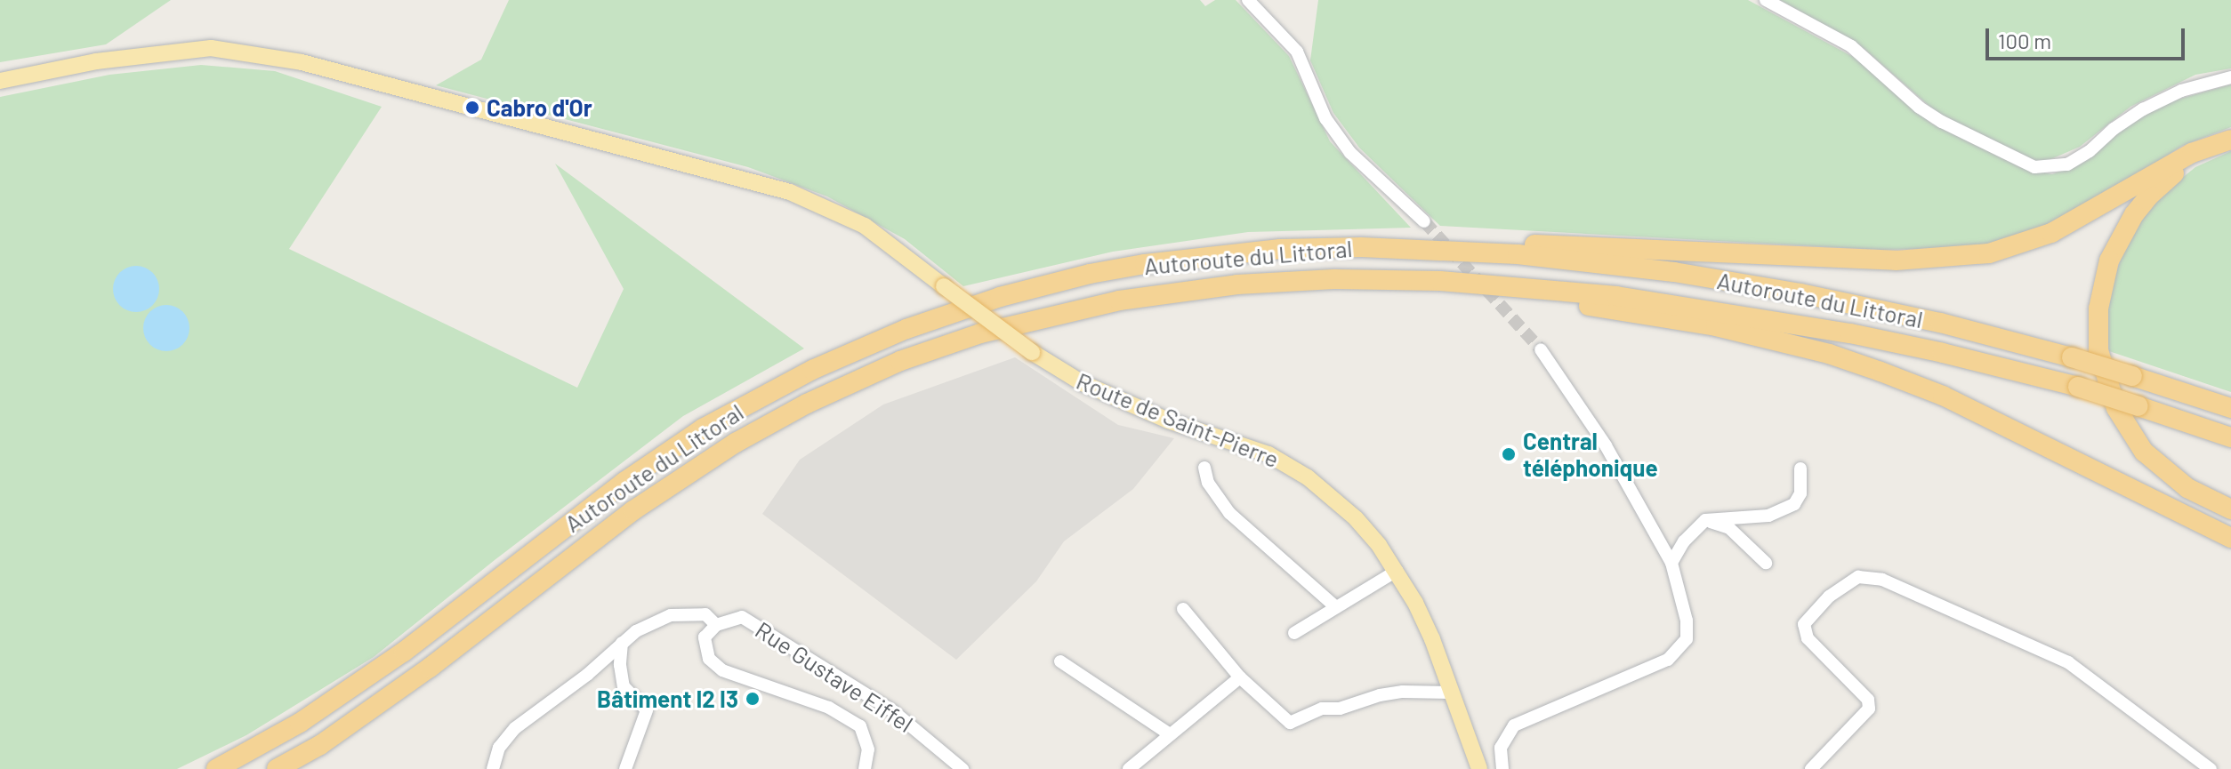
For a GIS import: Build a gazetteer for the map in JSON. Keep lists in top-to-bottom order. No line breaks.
{"streets":{"highway":["Autoroute du Littoral"],"main road":["Route de Saint-Pierre"],"street":["Rue Gustave Eiffel"]},"places":["Cabro d'Or","Central téléphonique","Bâtiment I2 I3"],"scale_bar":"100 m"}
